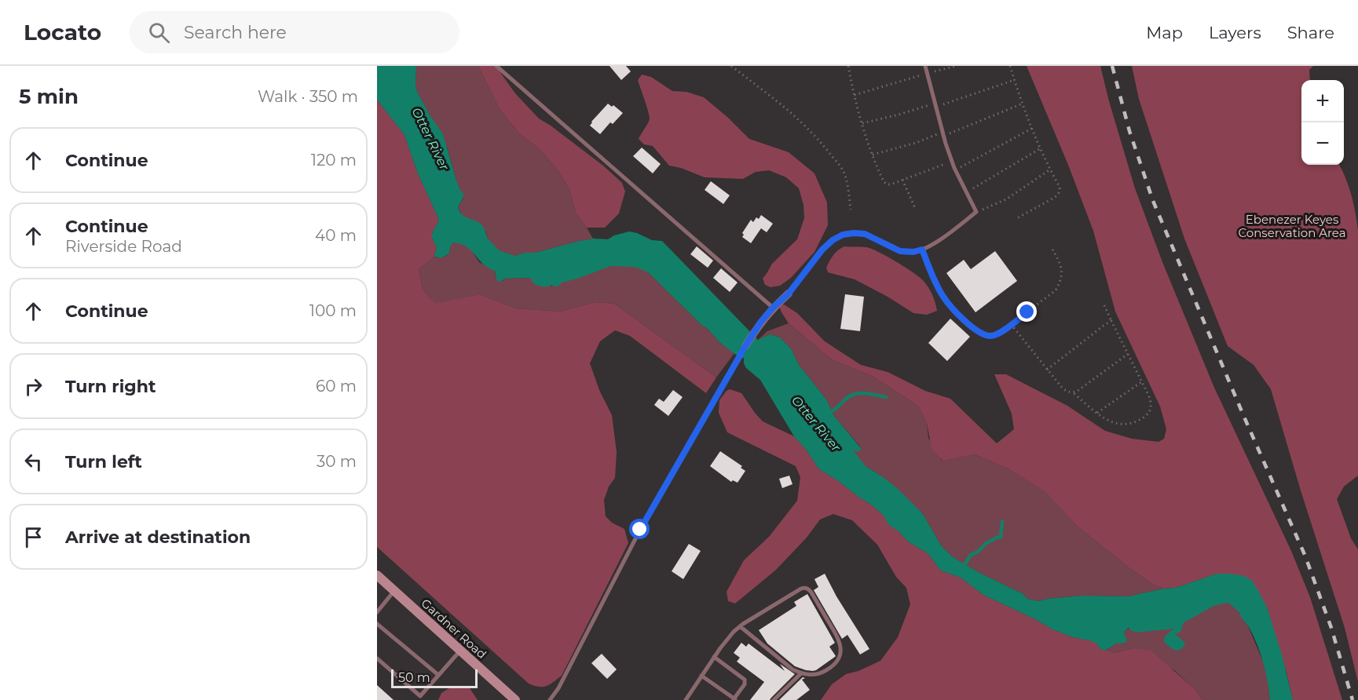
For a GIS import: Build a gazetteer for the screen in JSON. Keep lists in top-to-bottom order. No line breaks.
{"streets":{"main road":["Gardner Road"]},"water":["Otter River"],"parks":["Ebenezer Keyes Conservation Area"],"scale_bar":"50 m","page":{"header":"Locato","search":"Search here","nav":["Map","Layers","Share"],"heading":["5 min","Walk · 350 m"],"map_buttons":["+","−"],"list":[["Continue","120 m"],["Continue","Riverside Road","40 m"],["Continue","100 m"],["Turn right","60 m"],["Turn left","30 m"],"Arrive at destination"],"scale":"50 m"}}
